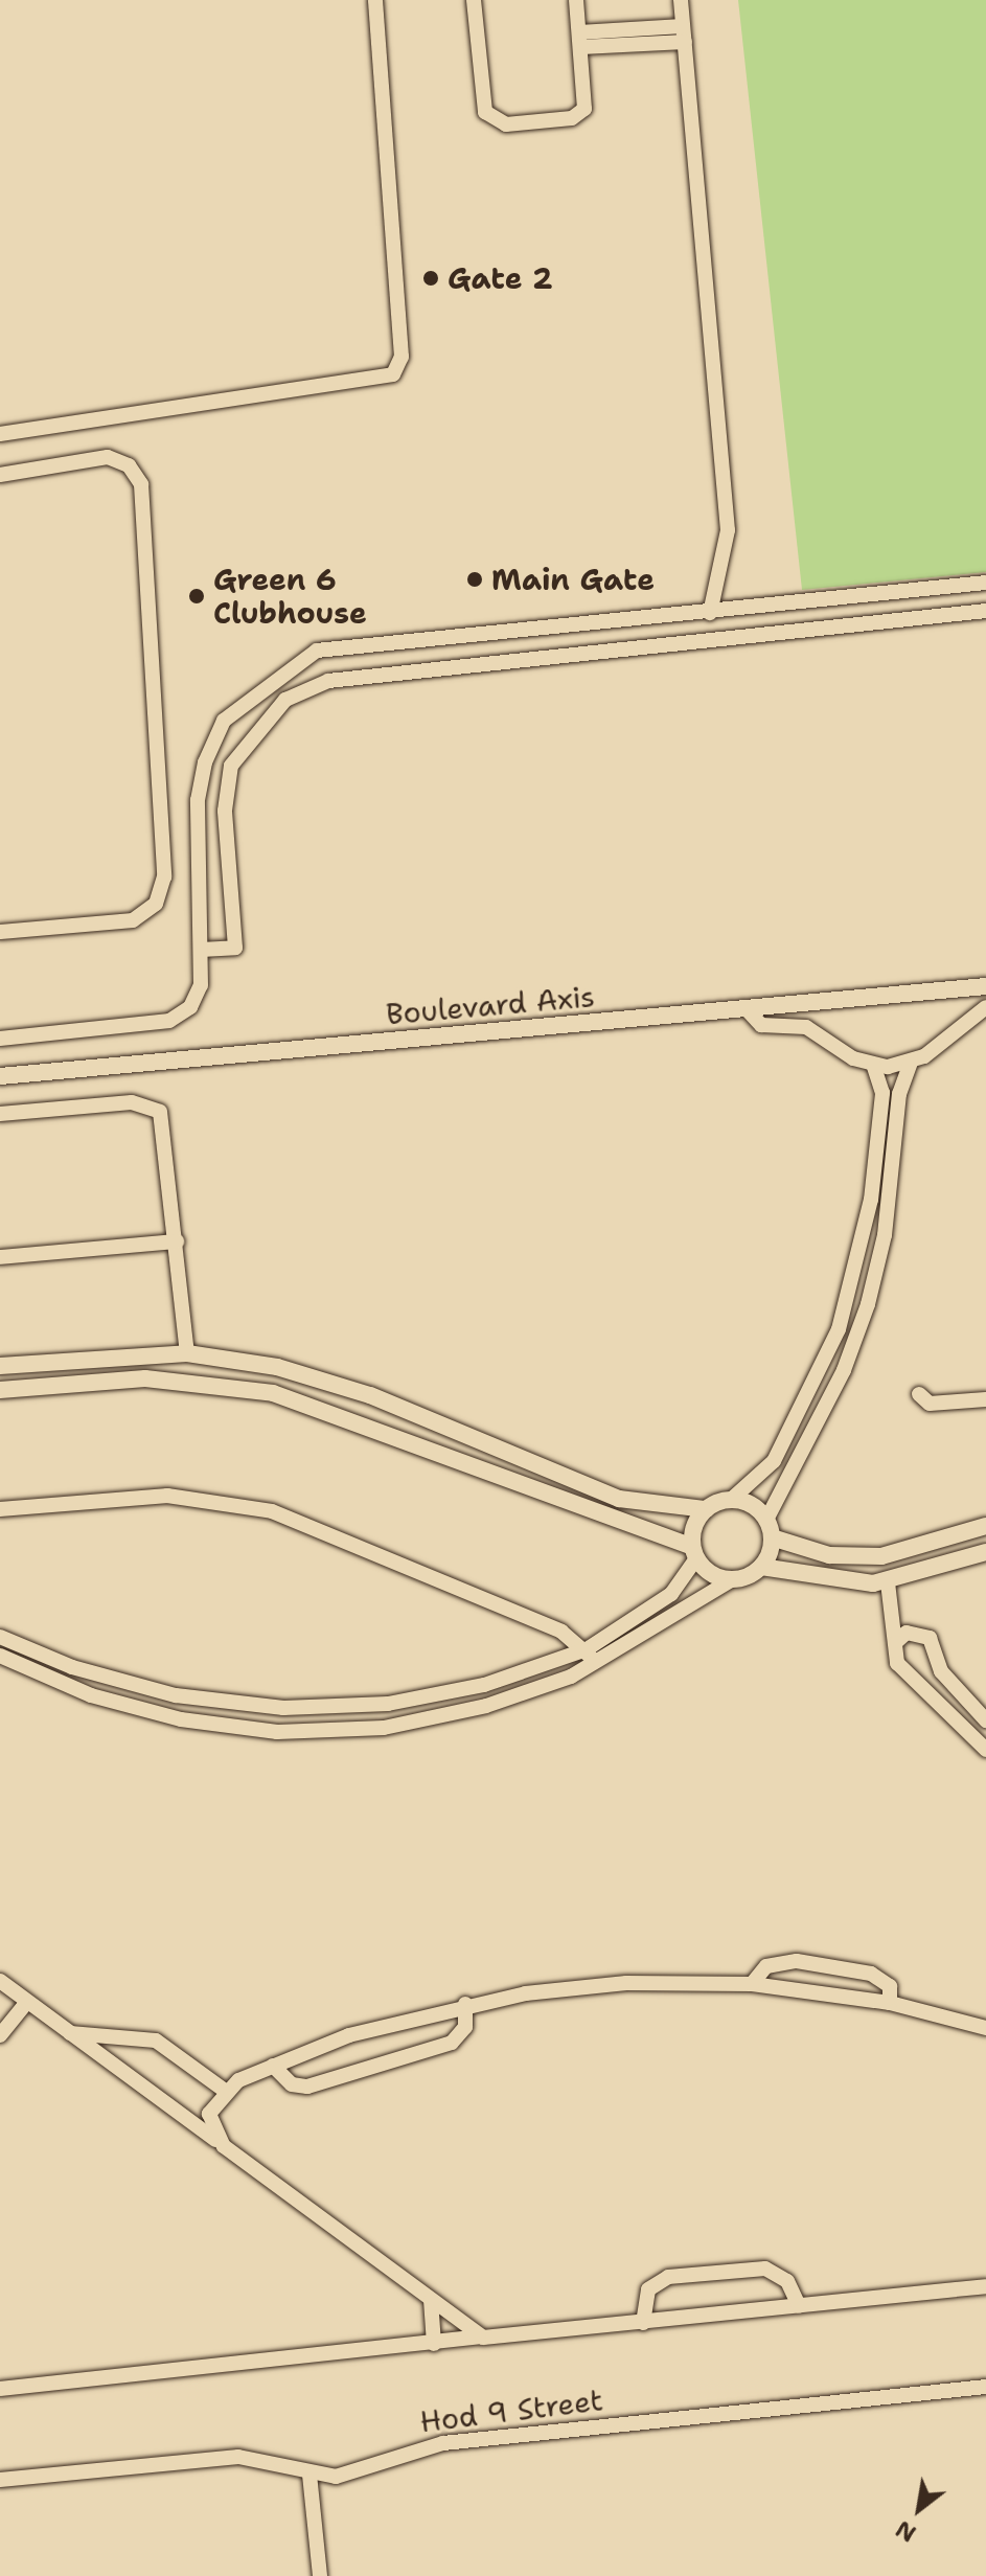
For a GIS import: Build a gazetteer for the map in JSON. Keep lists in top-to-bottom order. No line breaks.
{"streets":{"street":["Boulevard Axis","Hod 9 Street"]},"places":["Gate 2","Main Gate","Green 6 Clubhouse"],"north":"bottom left"}
